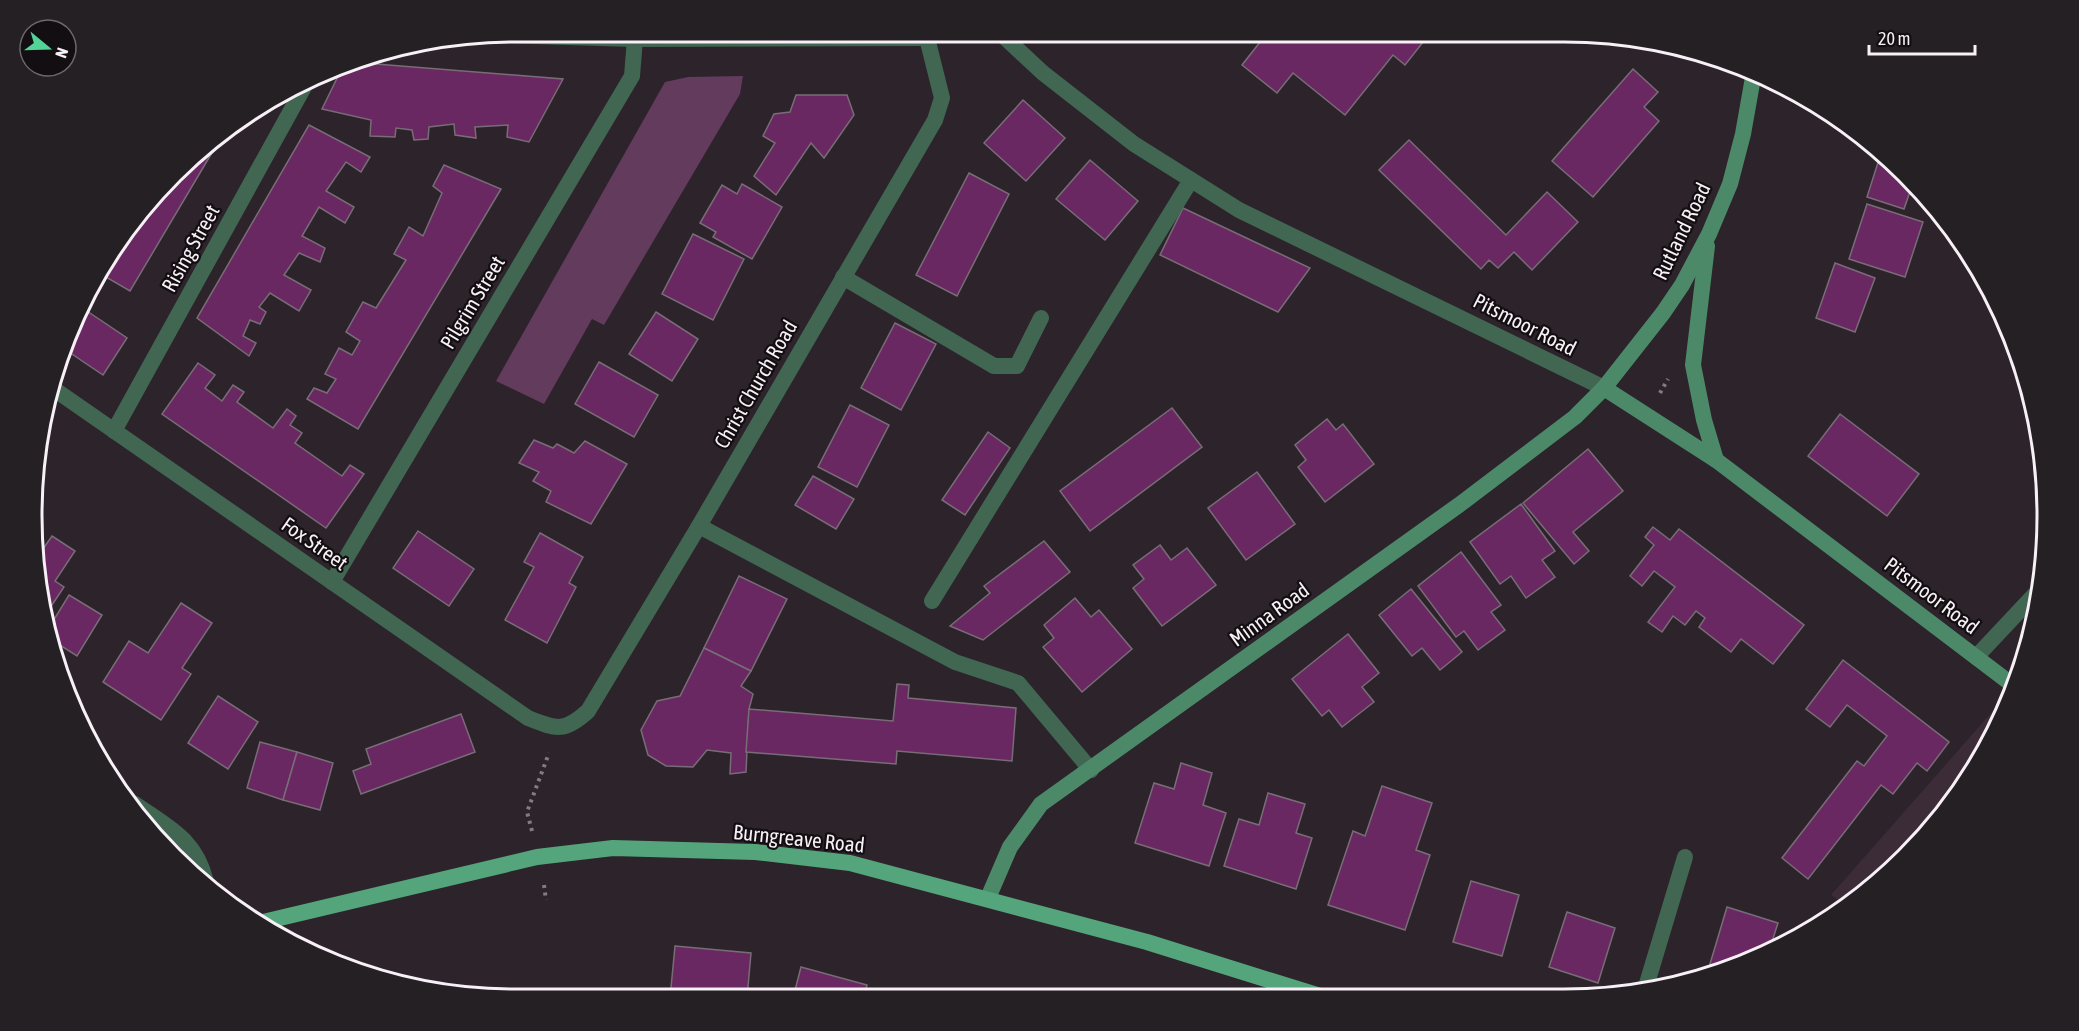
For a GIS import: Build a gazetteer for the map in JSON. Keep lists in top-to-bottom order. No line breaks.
{"streets":{"main road":["Rutland Road","Pitsmoor Road","Minna Road","Burngreave Road"],"street":["Rising Street","Pilgrim Street","Christ Church Road","Fox Street"]},"crossings":[["Rutland Road","Pitsmoor Road"],["Rutland Road","Minna Road"],["Rising Street","Fox Street"],["Pilgrim Street","Fox Street"],["Pitsmoor Road","Minna Road"],["Christ Church Road","Fox Street"],["Minna Road","Burngreave Road"]],"scale_bar":"20 m","north":"right"}
